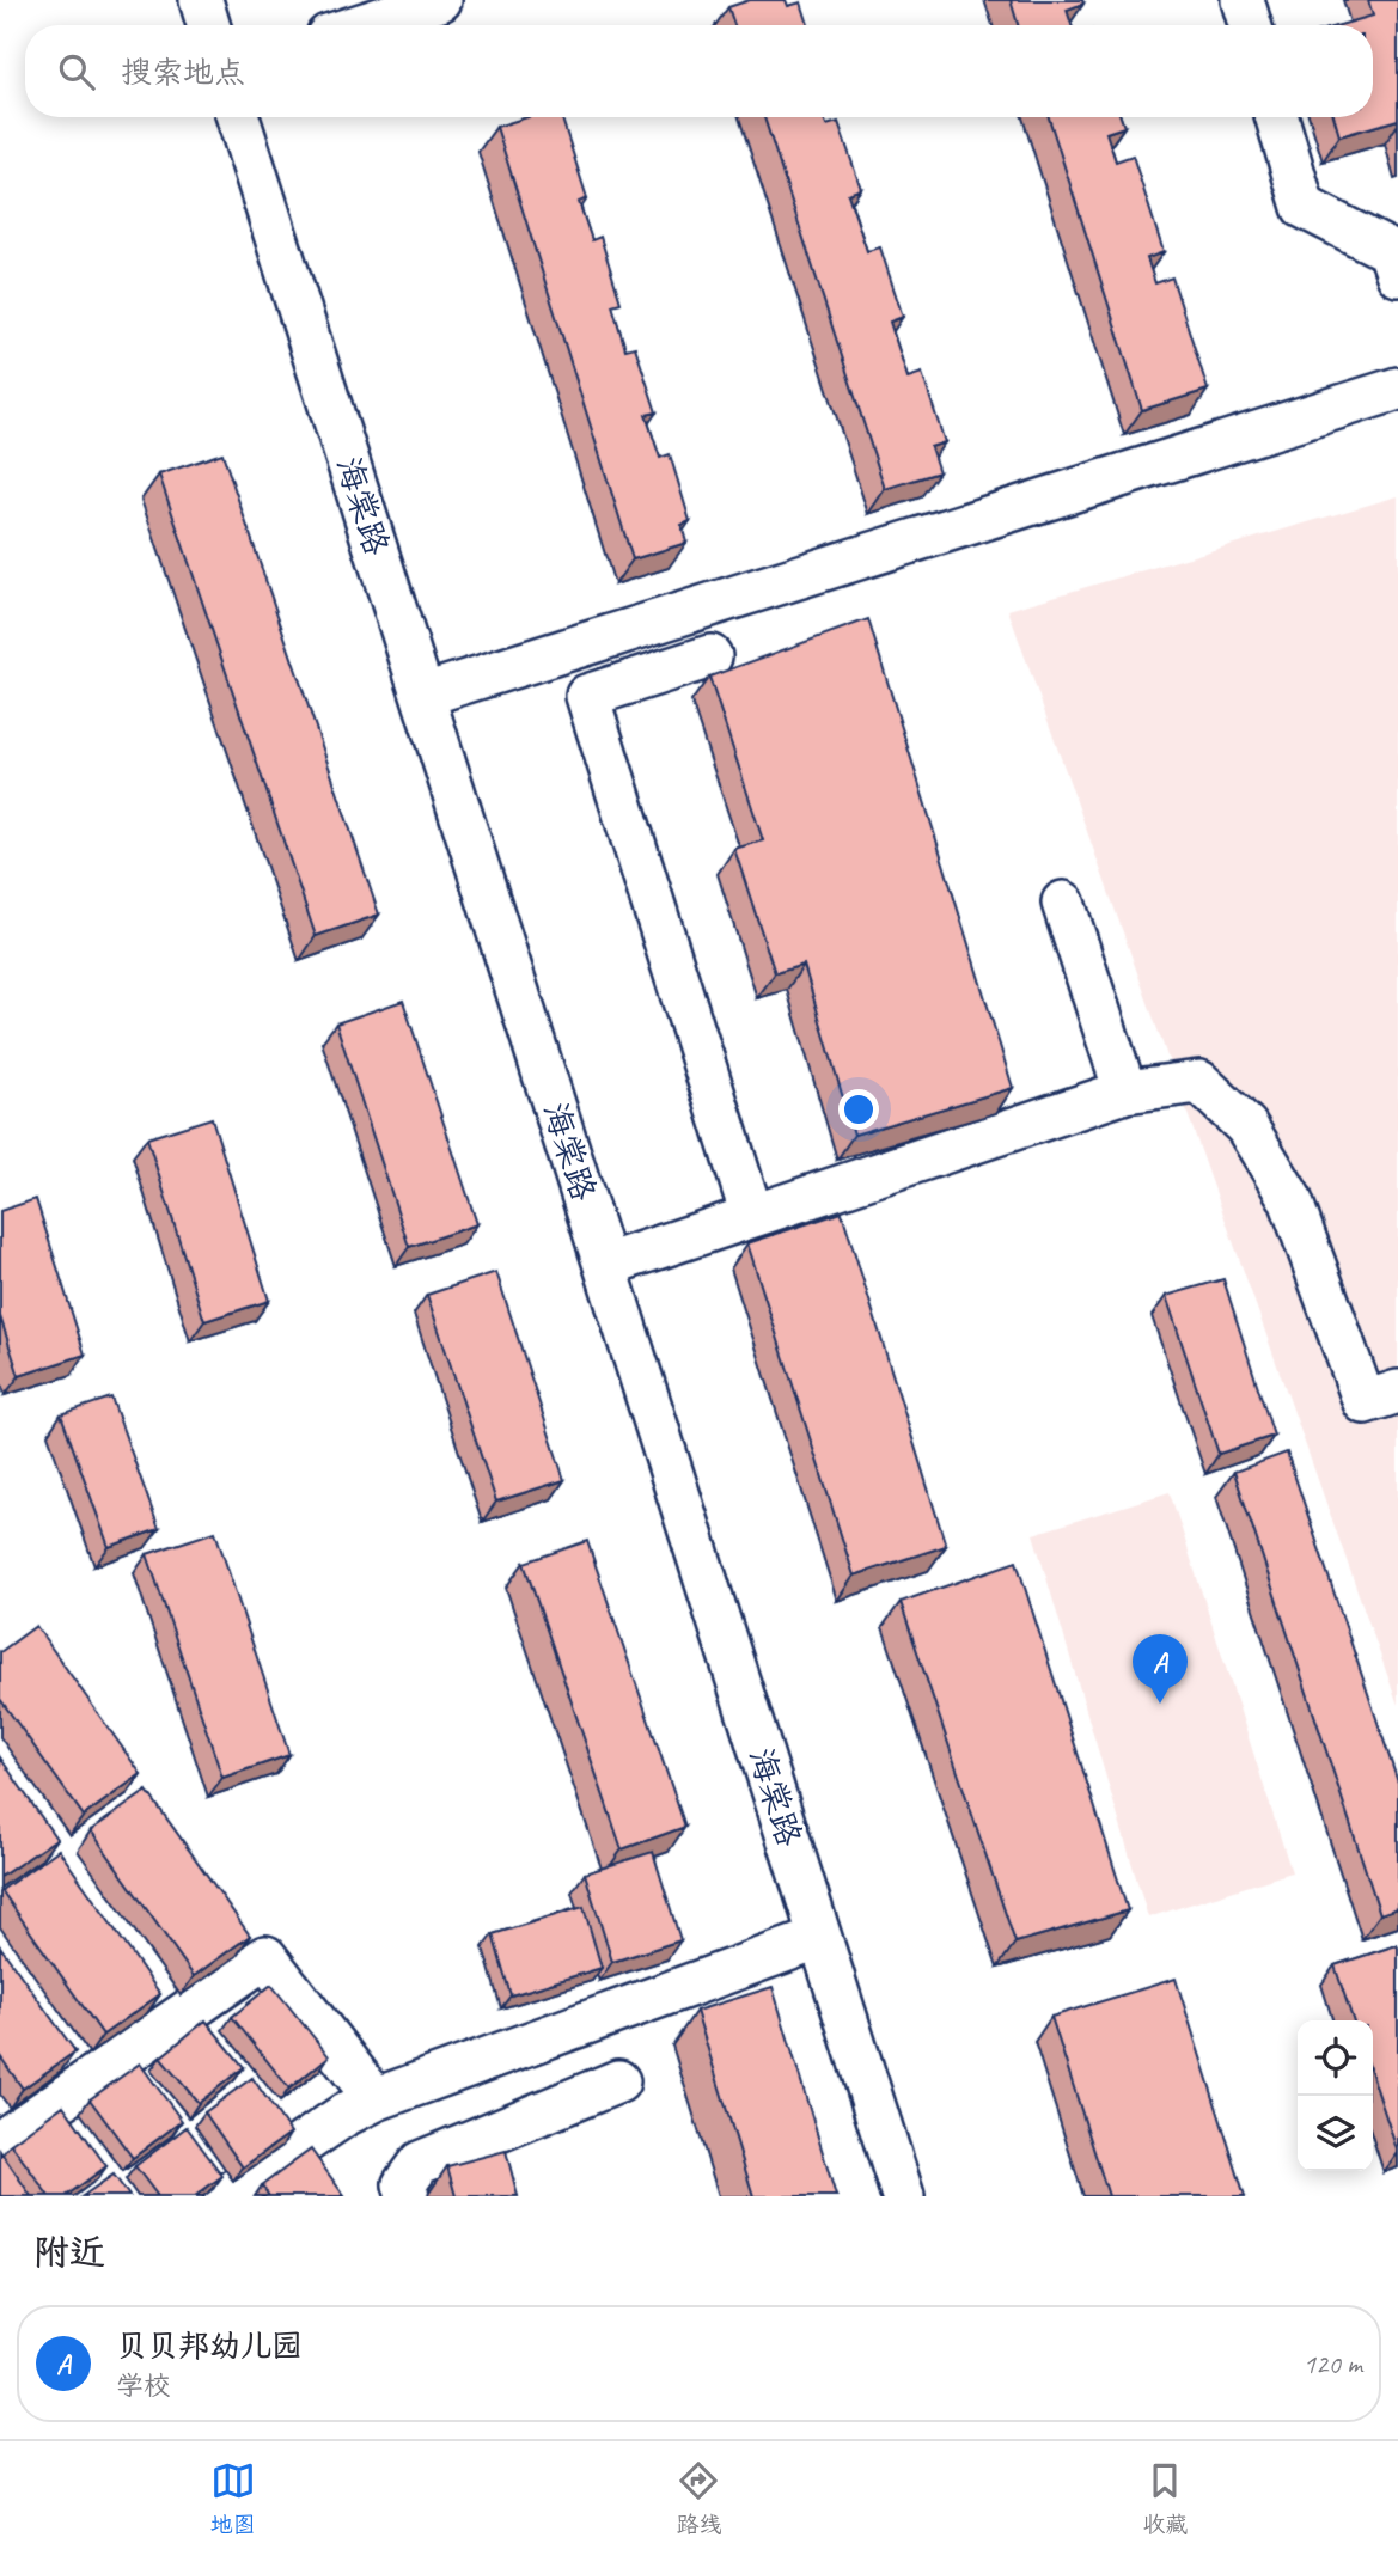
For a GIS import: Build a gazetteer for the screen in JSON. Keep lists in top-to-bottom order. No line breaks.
{"streets":{"street":["海棠路"]},"page":{"search":"搜索地点","pins":"A","heading":"附近","list":[{"mark":"A","name":"贝贝邦幼儿园","note":"学校","value":"120 m"}],"nav":["地图","路线","收藏"]}}
